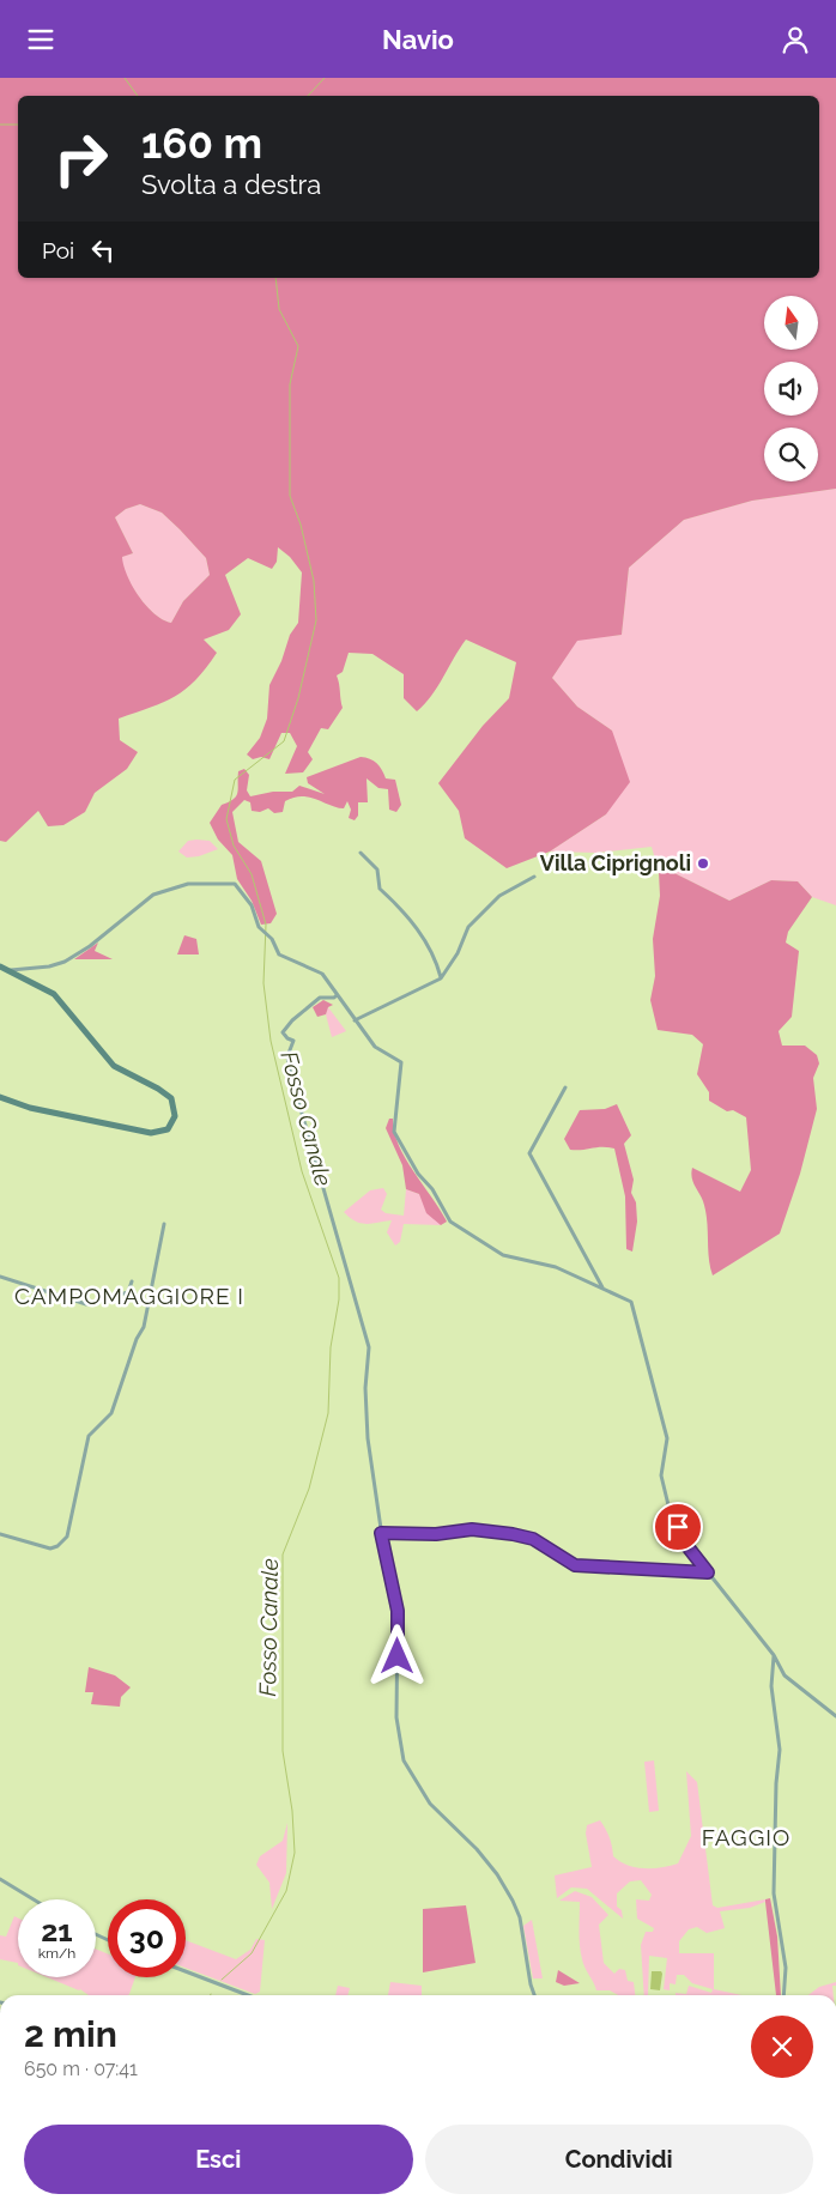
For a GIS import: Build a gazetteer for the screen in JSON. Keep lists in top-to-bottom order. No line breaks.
{"districts":["CAMPOMAGGIORE I","FAGGIO"],"water":["Fosso Canale"],"places":["Villa Ciprignoli"],"north":"top","page":{"header":"Navio","turn":["160 m","Svolta a destra"],"then":"Poi","speed":"21 km/h","limit":"30","heading":["2 min","650 m · 07:41"],"buttons":["Esci","Condividi"]}}
